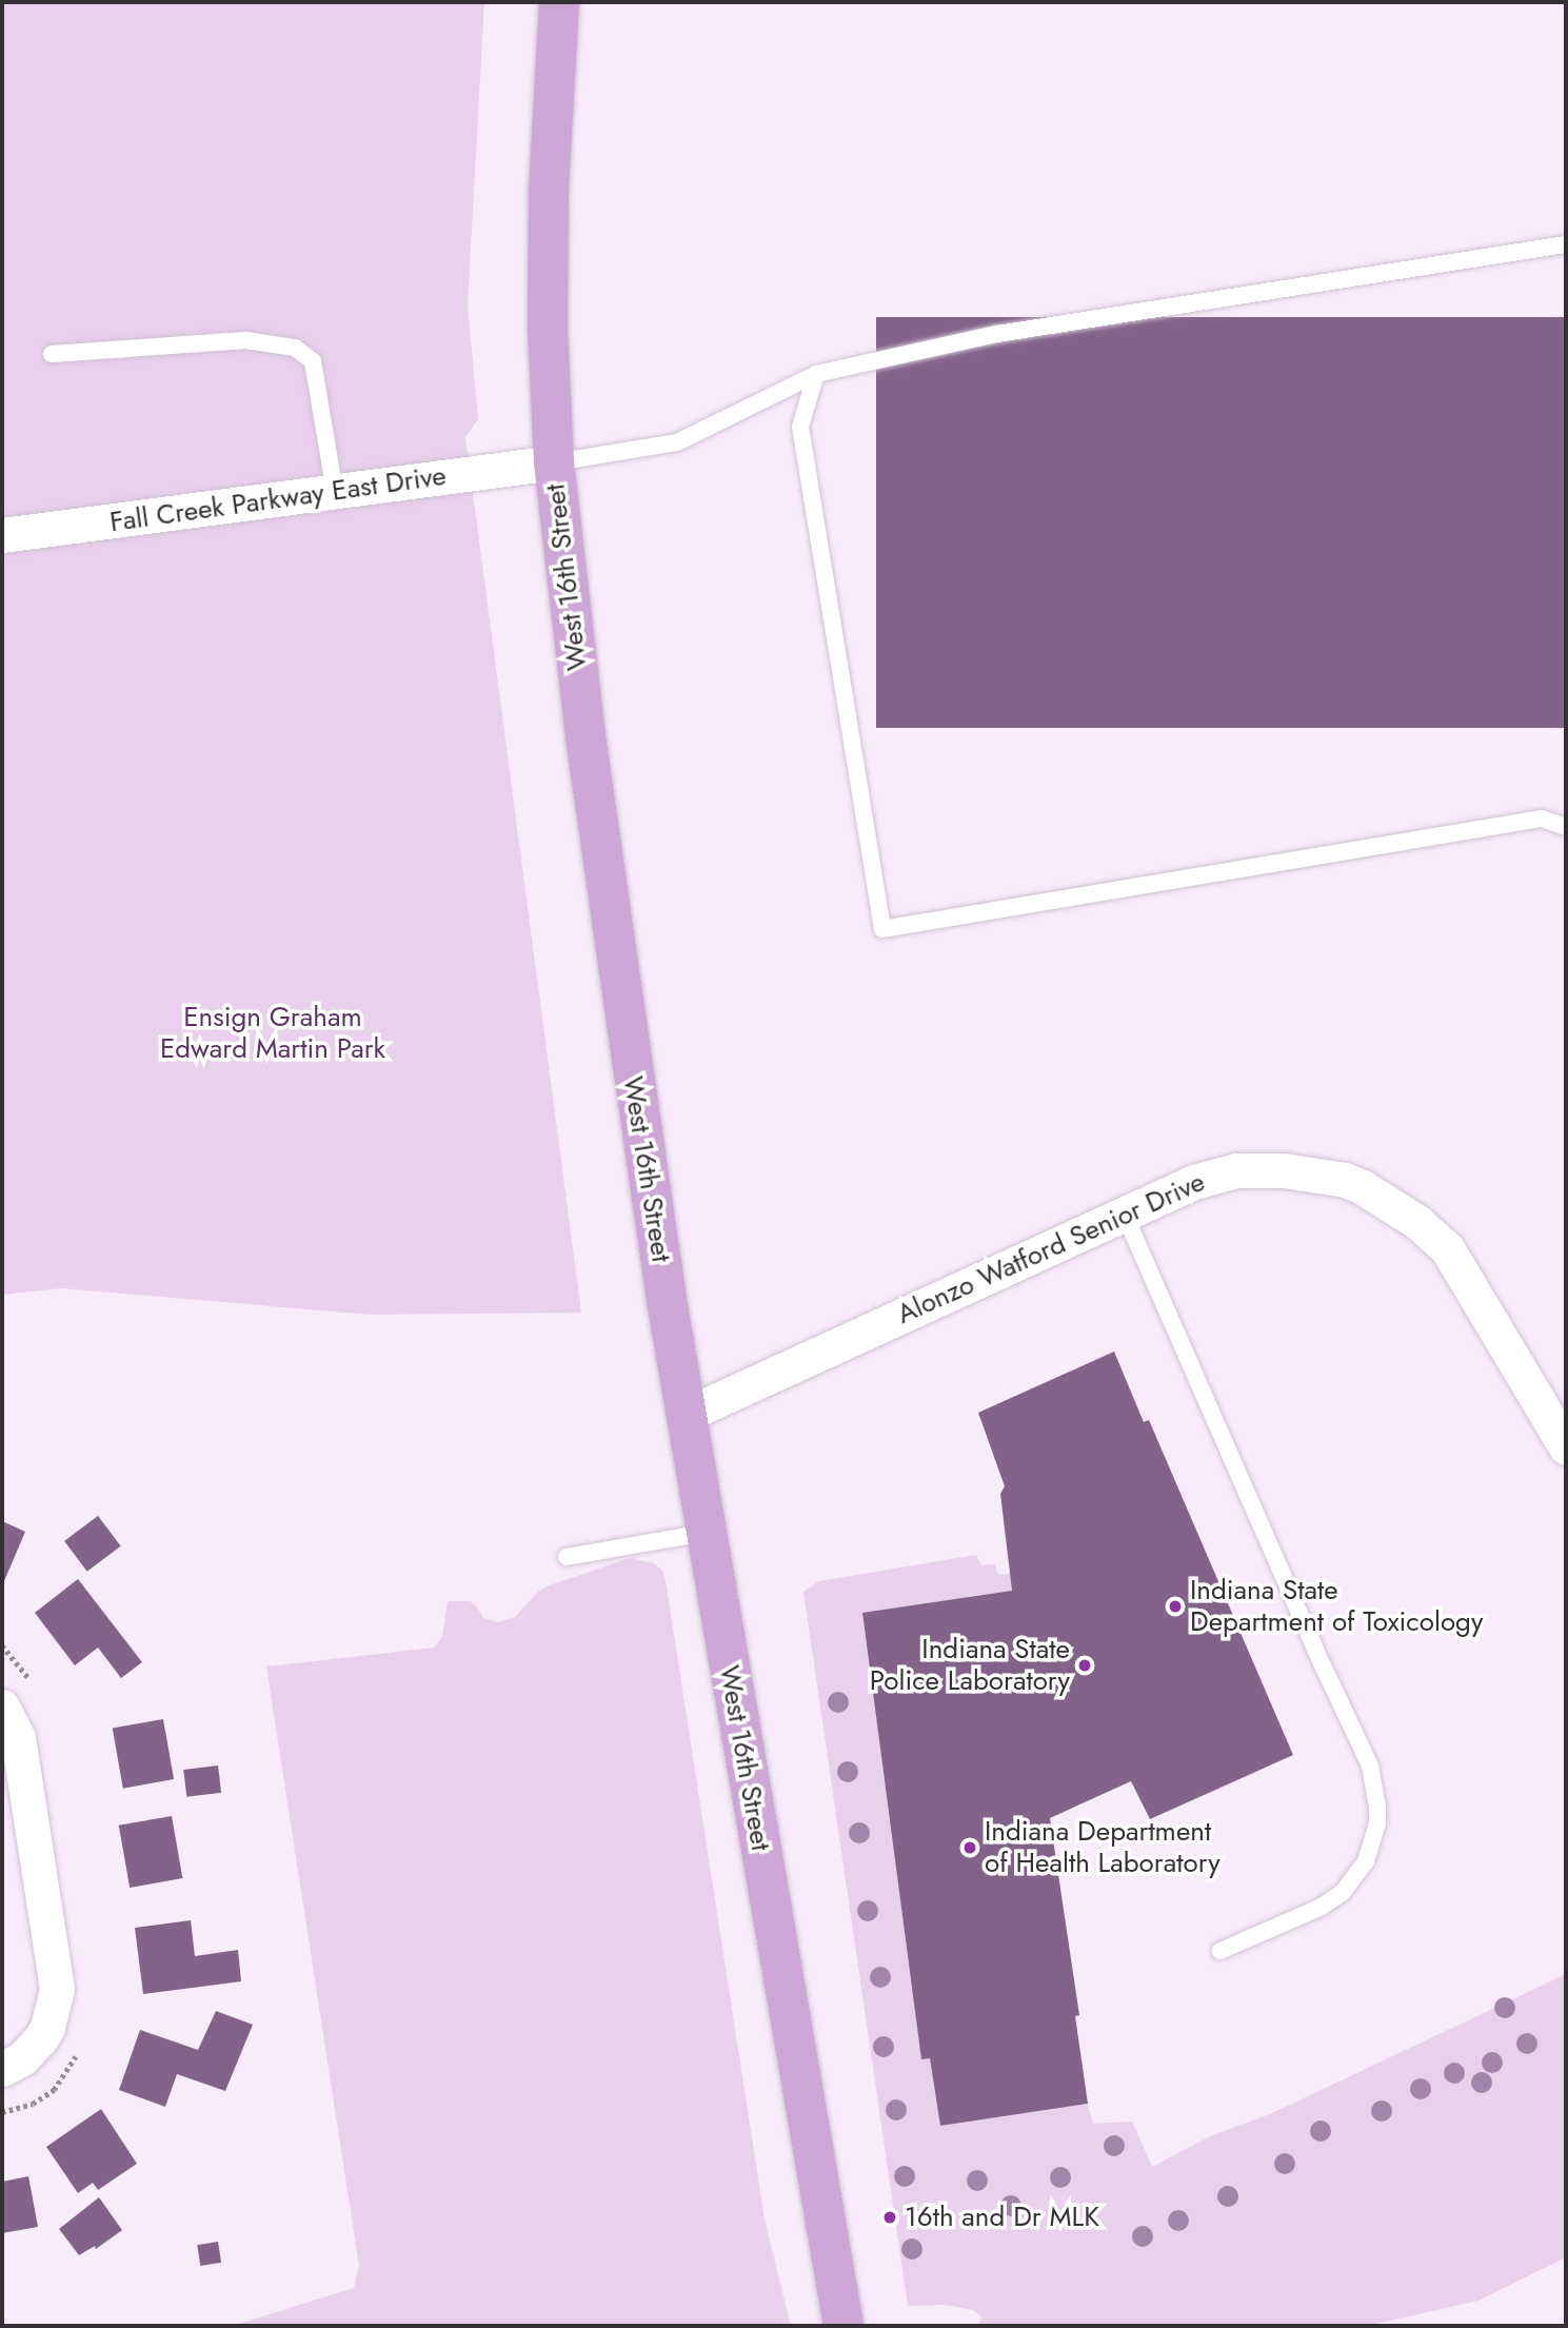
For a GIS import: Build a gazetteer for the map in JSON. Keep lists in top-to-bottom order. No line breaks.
{"streets":{"main road":["West 16th Street"],"street":["Fall Creek Parkway East Drive","Alonzo Watford Senior Drive"]},"crossings":[["Fall Creek Parkway East Drive","West 16th Street"],["West 16th Street","Alonzo Watford Senior Drive"]],"parks":["Ensign Graham Edward Martin Park"],"places":["Indiana State Department of Toxicology","Indiana State Police Laboratory","Indiana Department of Health Laboratory","16th and Dr MLK"]}
